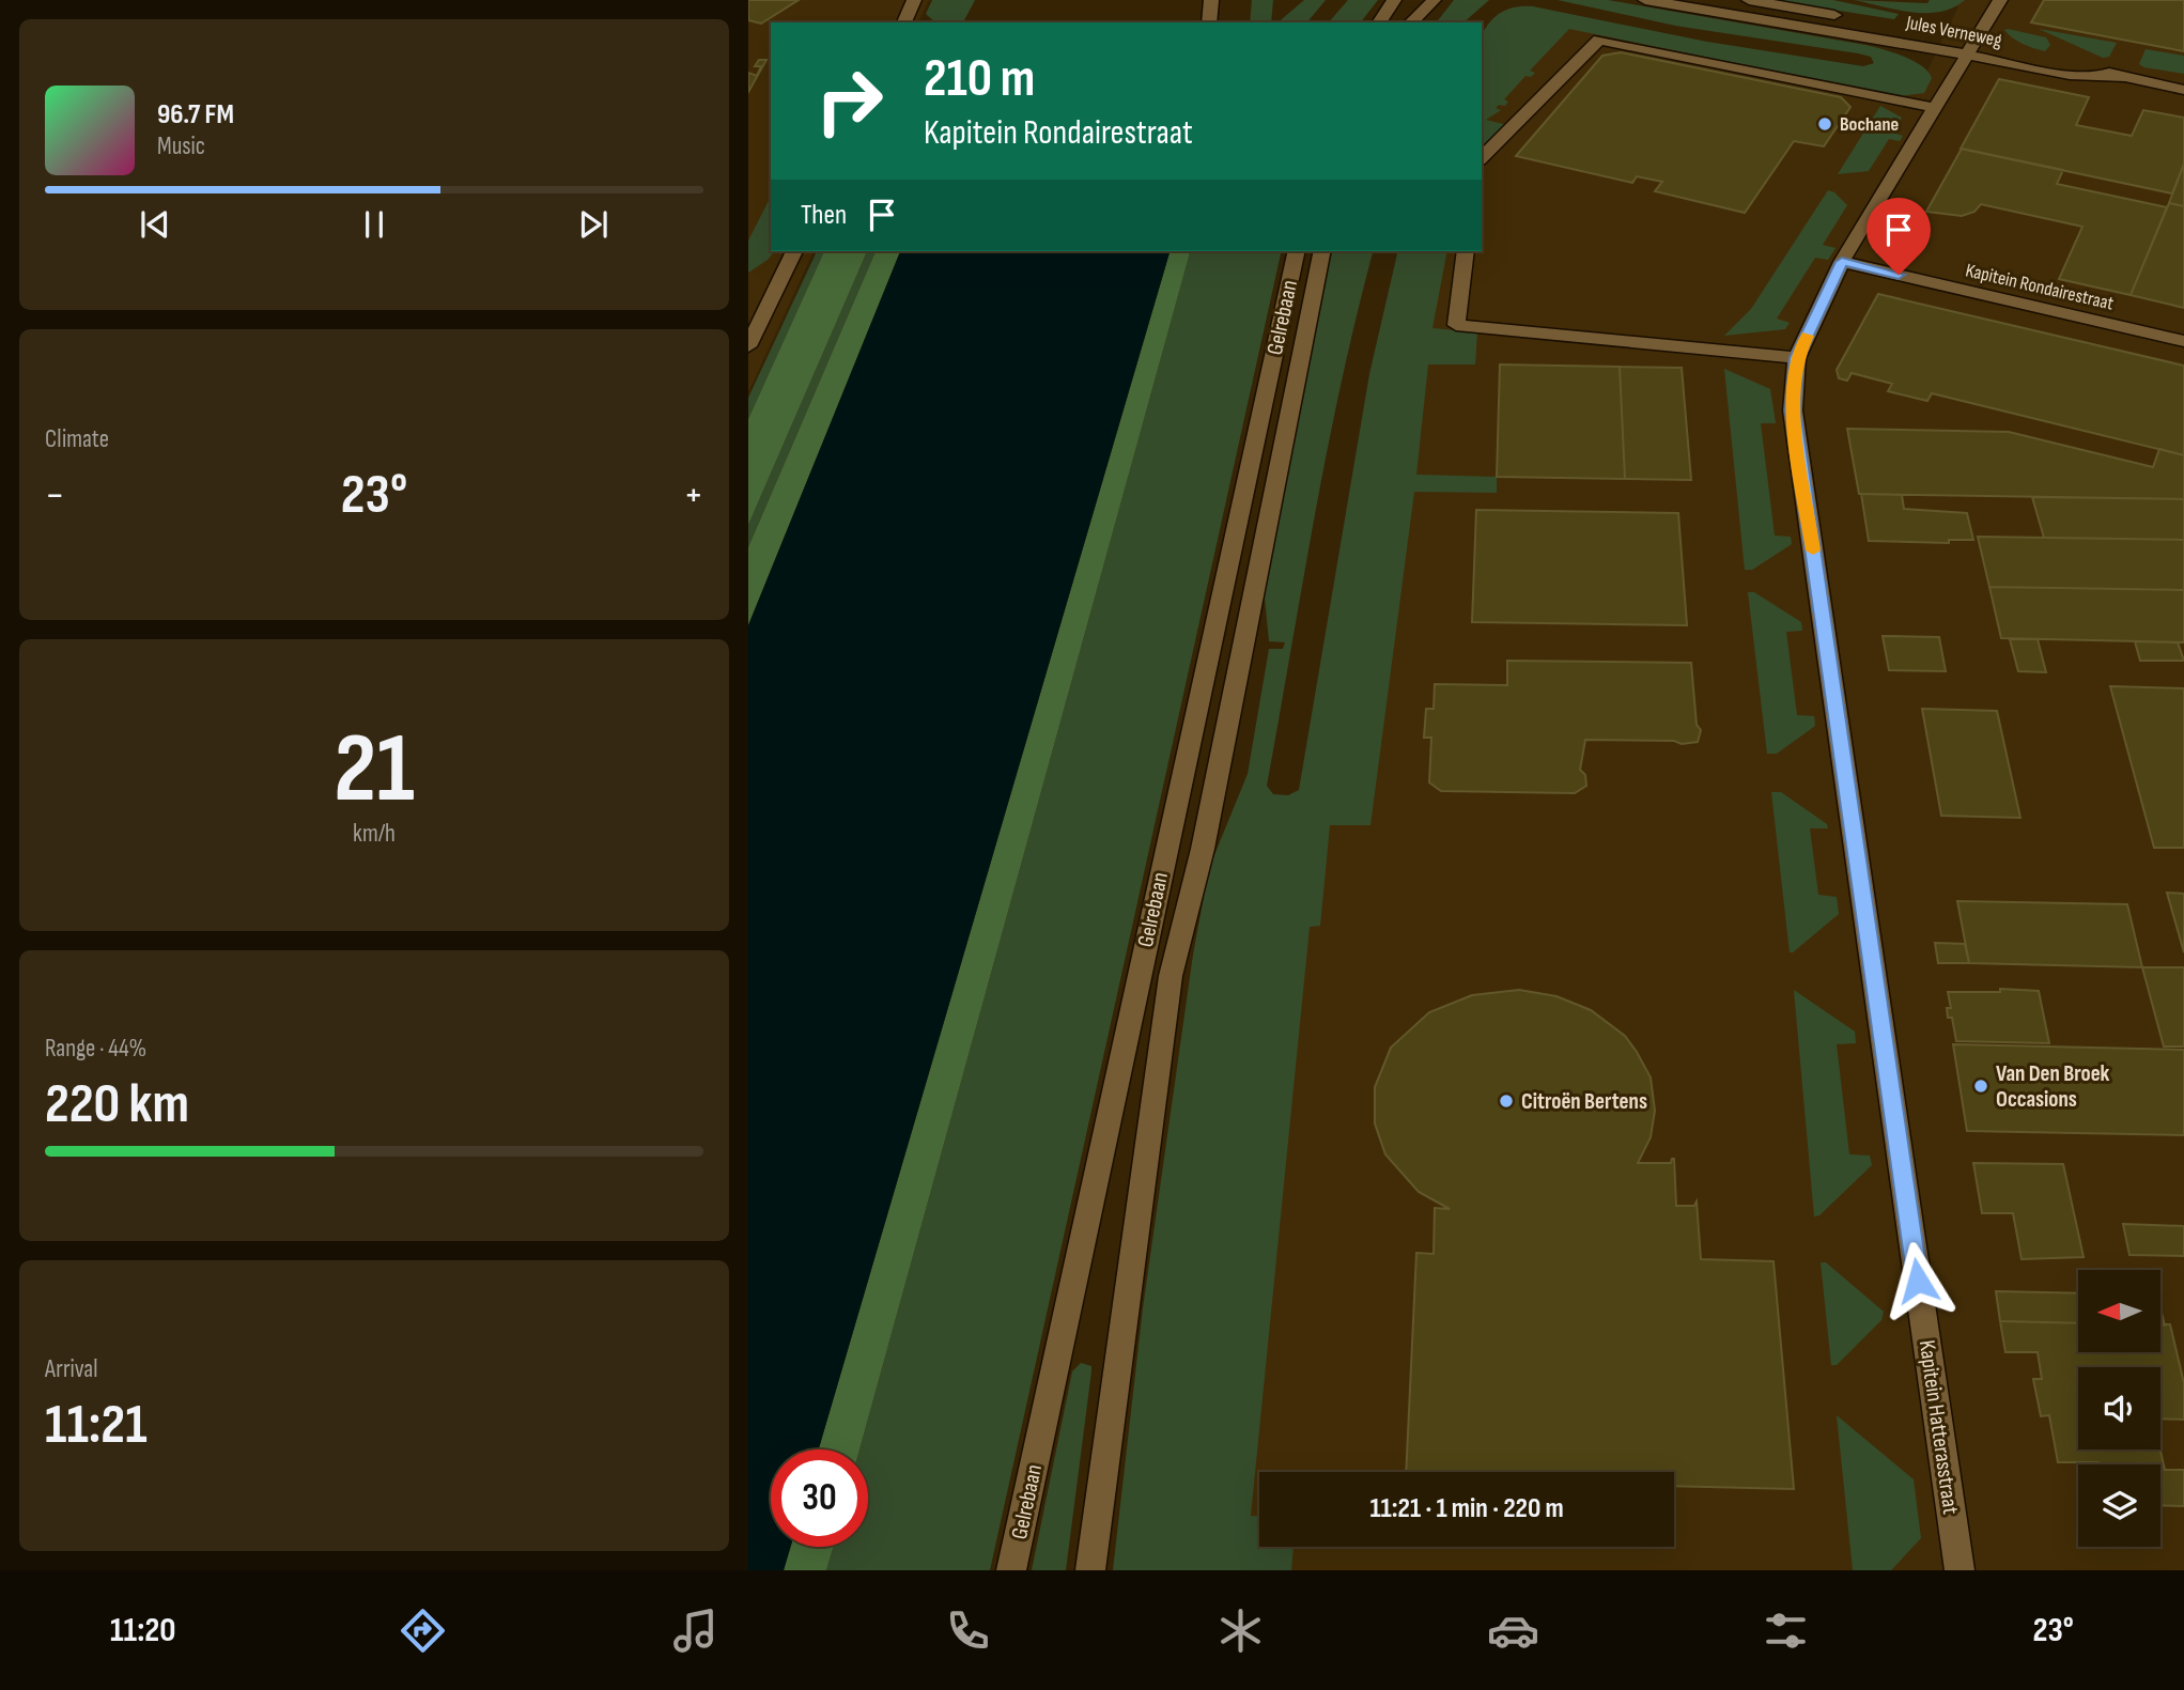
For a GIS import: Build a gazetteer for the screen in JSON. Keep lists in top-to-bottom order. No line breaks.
{"streets":{"street":["Jules Verneweg","Kapitein Rondairestraat","Gelrebaan","Kapitein Hatterasstraat"]},"crossings":[["Jules Verneweg","Kapitein Hatterasstraat"],["Kapitein Rondairestraat","Kapitein Hatterasstraat"]],"places":["Bochane","Van Den Broek Occasions","Citroën Bertens"],"north":"left","page":{"turn":["210 m","Kapitein Rondairestraat"],"song":["96.7 FM","Music"],"then":"Then","tile":["Climate",["21","km/h"],["Range · 44%","220 km"],["Arrival","11:21"]],"heat":["−","23°","+"],"limit":"30","trip":"11:21 · 1 min · 220 m","tabs":["11:20","23°"]}}
